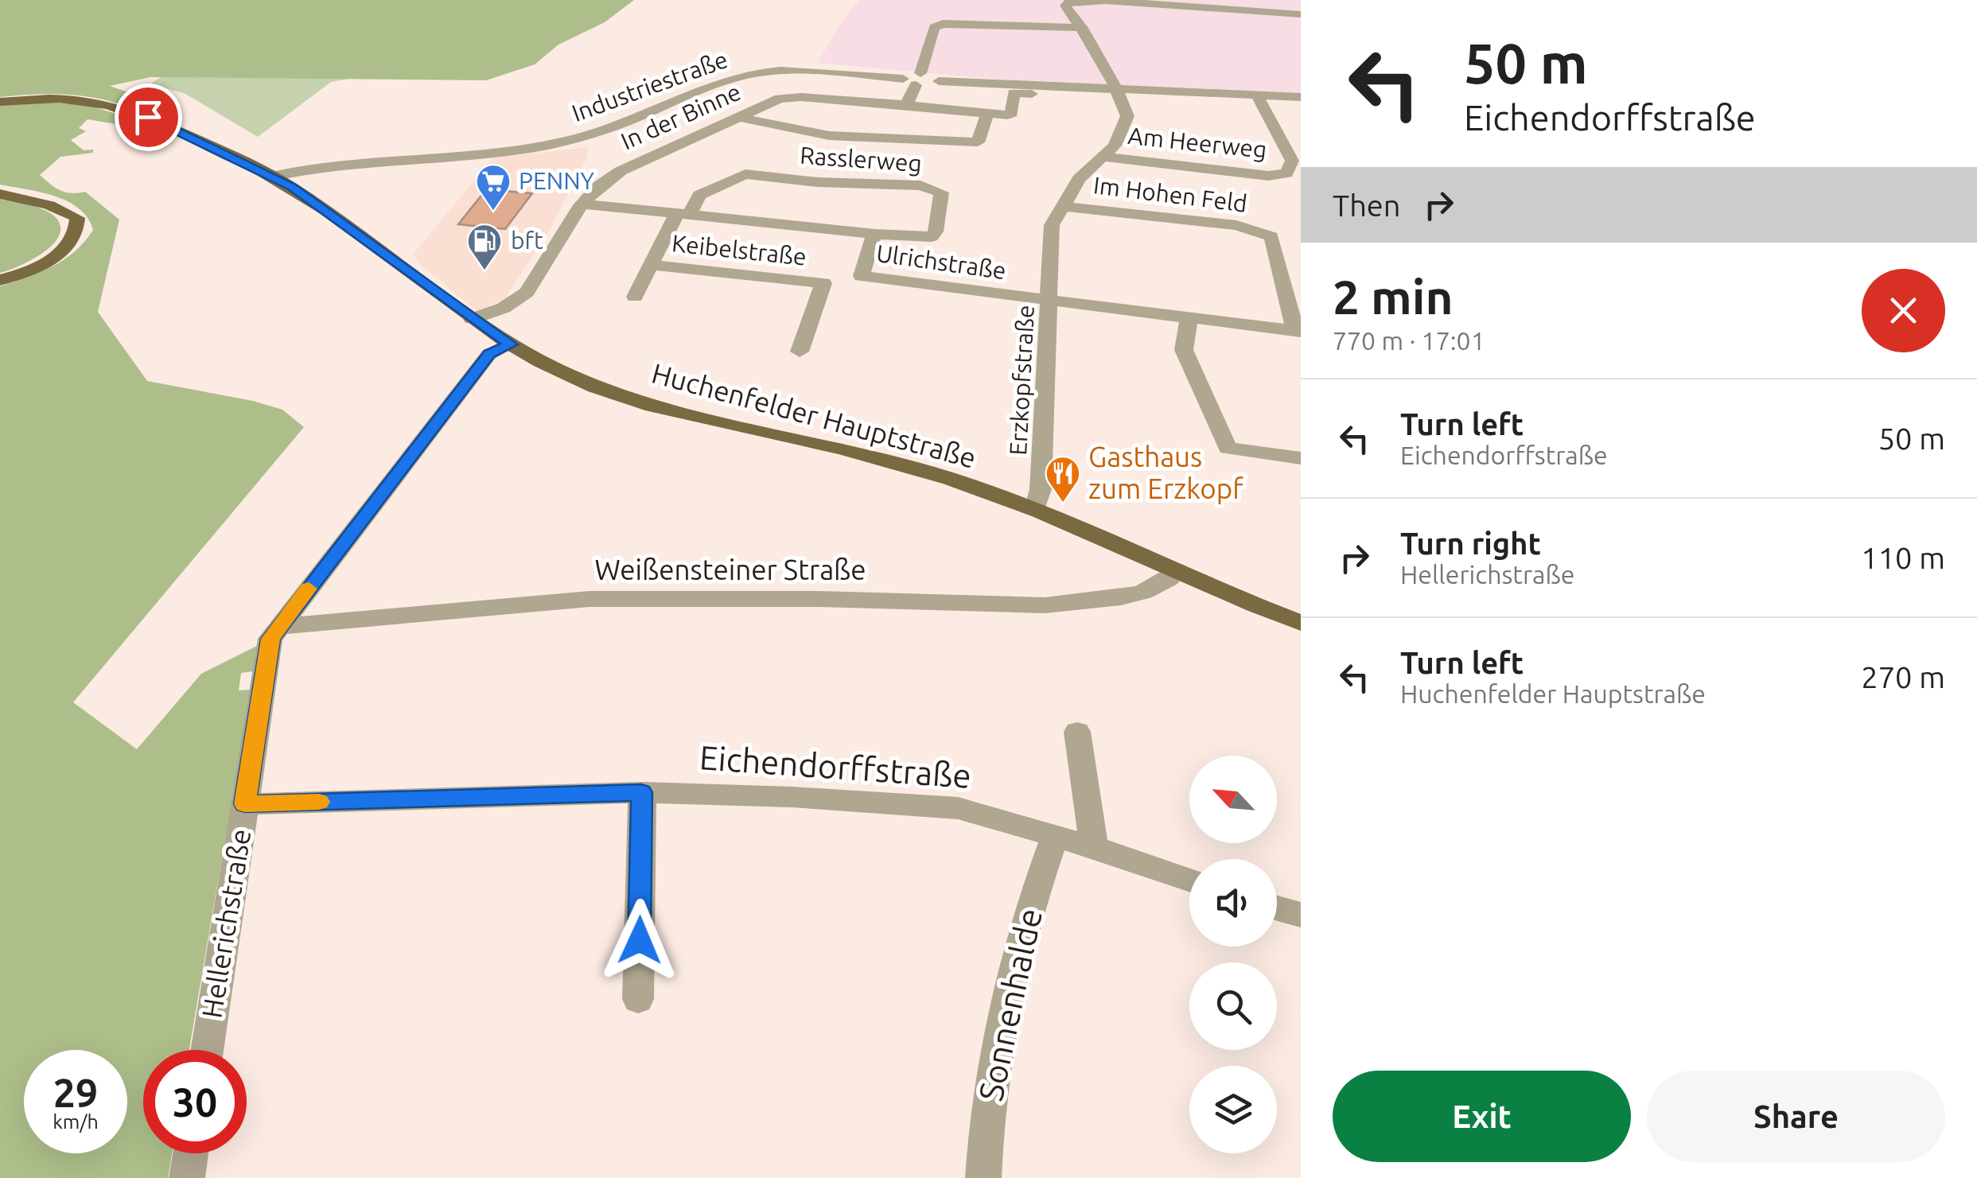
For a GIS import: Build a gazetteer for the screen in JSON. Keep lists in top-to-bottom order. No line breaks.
{"streets":{"main road":["Huchenfelder Hauptstraße"],"street":["Industriestraße","In der Binne","Am Heerweg","Rasslerweg","Im Hohen Feld","Keibelstraße","Ulrichstraße","Erzkopfstraße","Weißensteiner Straße","Eichendorffstraße","Hellerichstraße","Sonnenhalde"]},"crossings":[["Industriestraße","Erzkopfstraße"],["Industriestraße","Huchenfelder Hauptstraße"],["In der Binne","Ulrichstraße"],["In der Binne","Huchenfelder Hauptstraße"],["Am Heerweg","Erzkopfstraße"],["Rasslerweg","Keibelstraße"],["Rasslerweg","Ulrichstraße"],["Im Hohen Feld","Ulrichstraße"],["Im Hohen Feld","Erzkopfstraße"],["Keibelstraße","Ulrichstraße"],["Ulrichstraße","Erzkopfstraße"],["Erzkopfstraße","Huchenfelder Hauptstraße"],["Huchenfelder Hauptstraße","Weißensteiner Straße"],["Huchenfelder Hauptstraße","Hellerichstraße"],["Weißensteiner Straße","Hellerichstraße"],["Eichendorffstraße","Hellerichstraße"],["Eichendorffstraße","Sonnenhalde"]],"places":{"supermarket":["PENNY"],"fuel station":["bft"],"restaurant":["Gasthaus zum Erzkopf"]},"north":"top left","page":{"turn":["50 m","Eichendorffstraße"],"then":"Then","heading":["2 min","770 m · 17:01"],"list":[{"name":"Turn left","note":"Eichendorffstraße","value":"50 m"},{"name":"Turn right","note":"Hellerichstraße","value":"110 m"},{"name":"Turn left","note":"Huchenfelder Hauptstraße","value":"270 m"}],"speed":"29 km/h","limit":"30","buttons":["Exit","Share"]}}
